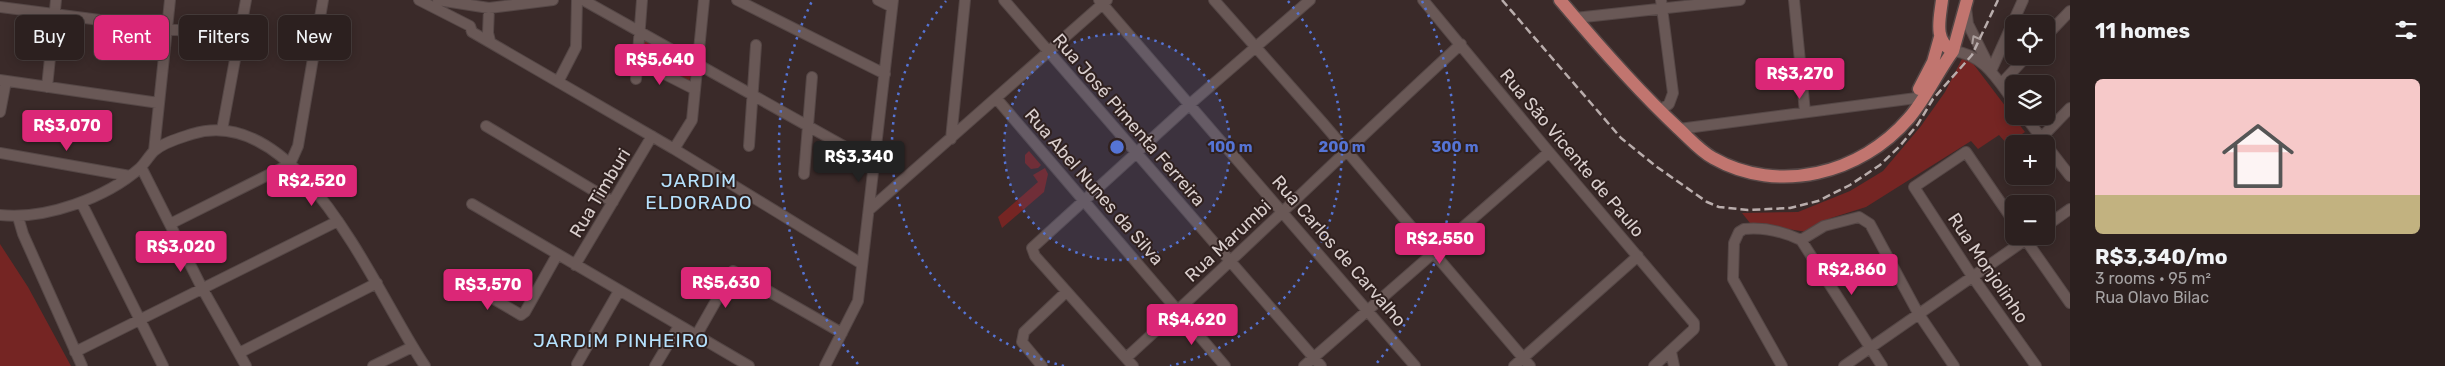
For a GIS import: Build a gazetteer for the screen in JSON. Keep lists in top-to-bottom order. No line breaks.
{"streets":{"street":["Rua José Pimenta Ferreira","Rua São Vicente de Paulo","Rua Abel Nunes da Silva","Rua Timburi","Rua Marumbi","Rua Carlos de Carvalho","Rua Monjolinho"]},"crossings":[["Rua José Pimenta Ferreira","Rua Marumbi"],["Rua São Vicente de Paulo","Rua Marumbi"],["Rua Abel Nunes da Silva","Rua Marumbi"],["Rua Marumbi","Rua Carlos de Carvalho"]],"districts":["JARDIM ELDORADO","JARDIM PINHEIRO"],"page":{"heading":"11 homes","map_buttons":["+","−"],"chip":["Buy","Rent","Filters","New"],"price":["R$5,640","R$3,270","R$3,070","R$3,340","R$2,520","R$2,550","R$3,020","R$2,860","R$5,630","R$3,570","R$4,620"],"list":[{"name":"R$3,340/mo","note":"3 rooms · 95 m² · Rua Olavo Bilac"}]},"rings":["100 m","200 m","300 m"]}
